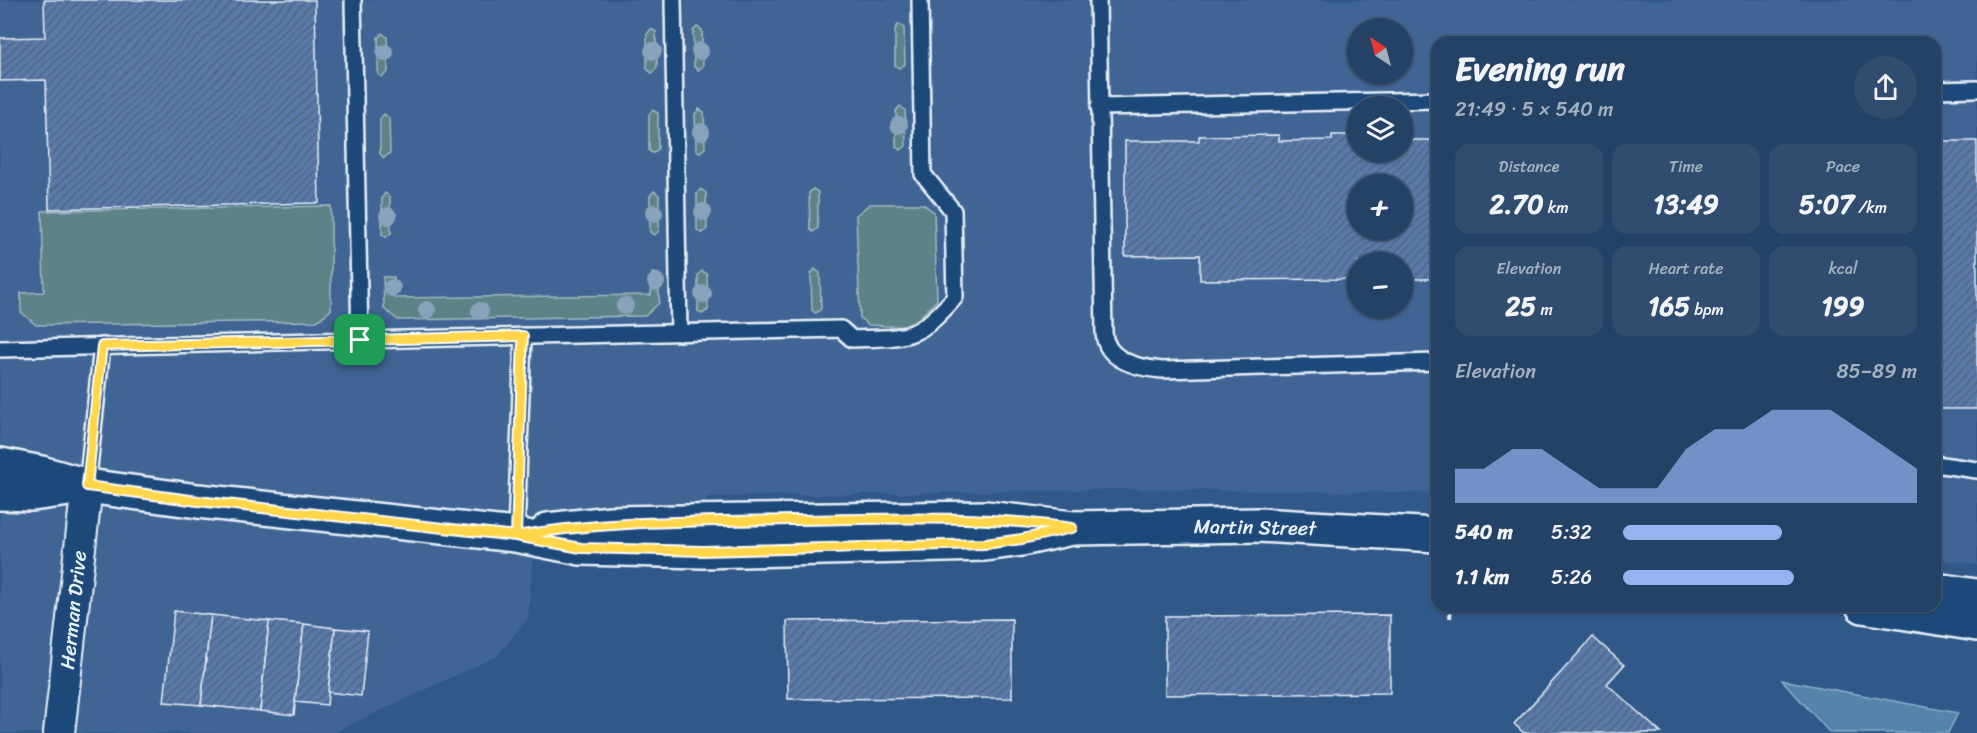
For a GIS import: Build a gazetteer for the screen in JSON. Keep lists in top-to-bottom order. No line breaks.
{"streets":{"street":["Martin Street","Herman Drive"]},"crossings":[["Martin Street","Herman Drive"]],"north":"top left","page":{"map_buttons":["+","−"],"heading":["Evening run","21:49 · 5 × 540 m"],"stats":[["Distance","2.70 km"],["Time","13:49"],["Pace","5:07 /km"],["Elevation","25 m"],["Heart rate","165 bpm"],["kcal","199"]],"chart":["Elevation","85–89 m"],"list":[{"name":"540 m","note":"5:32"},{"name":"1.1 km","note":"5:26"}]}}
